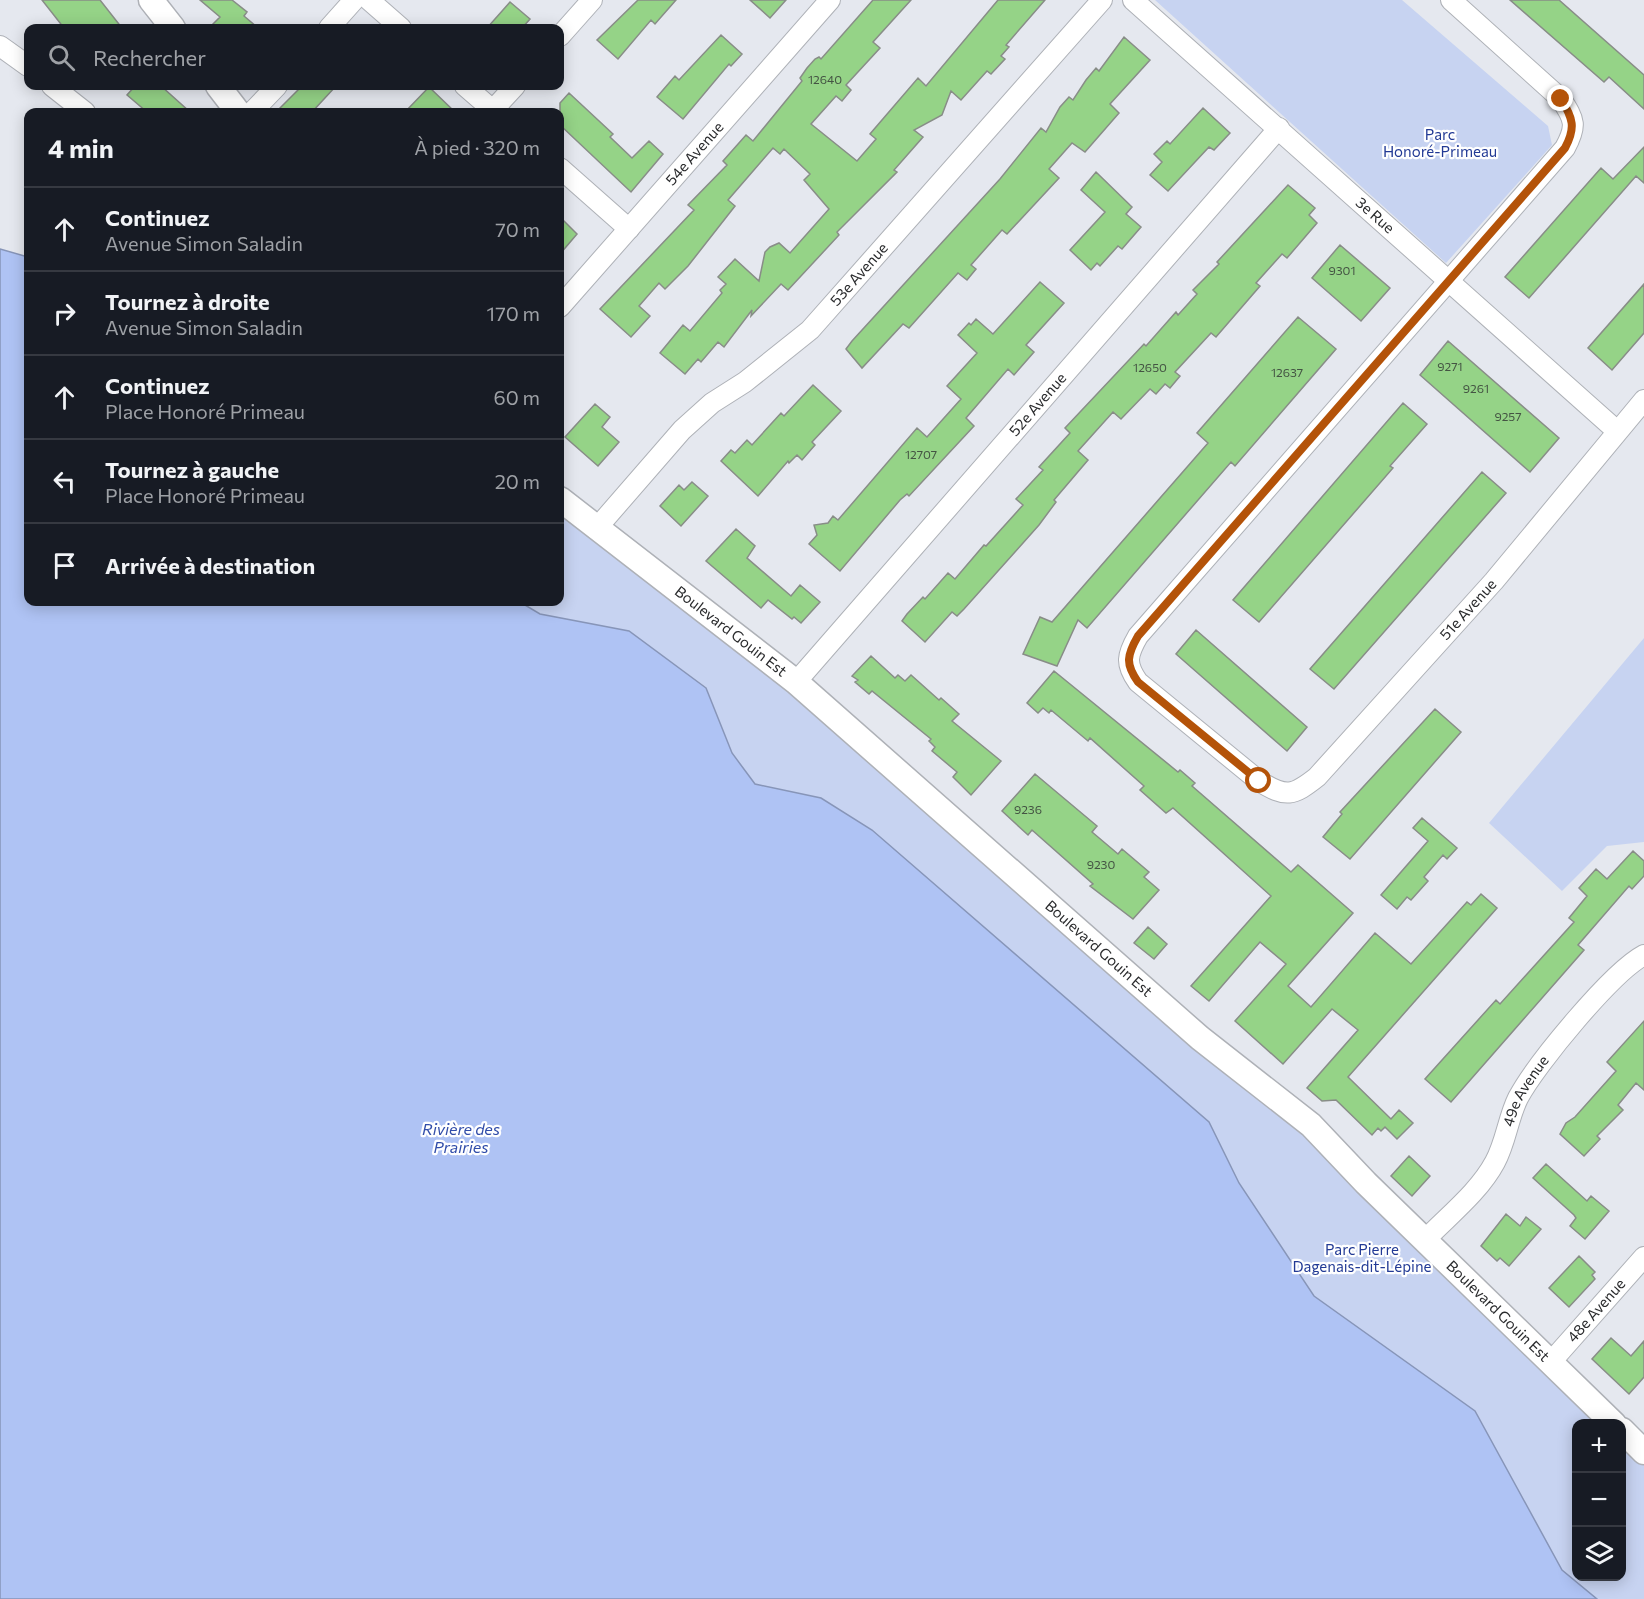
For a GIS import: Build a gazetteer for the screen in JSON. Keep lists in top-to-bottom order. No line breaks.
{"streets":{"street":["54e Avenue","3e Rue","53e Avenue","52e Avenue","51e Avenue","Boulevard Gouin Est","49e Avenue","48e Avenue"]},"crossings":[["3e Rue","52e Avenue"],["3e Rue","51e Avenue"],["53e Avenue","Boulevard Gouin Est"],["52e Avenue","Boulevard Gouin Est"],["Boulevard Gouin Est","49e Avenue"],["Boulevard Gouin Est","48e Avenue"]],"water":["Rivière des Prairies"],"parks":["Parc Honoré-Primeau","Parc Pierre Dagenais-dit-Lépine"],"house_numbers":["12640","9301","9271","12650","12637","9261","9257","12707","9236","9230"],"page":{"search":"Rechercher","heading":["4 min","À pied · 320 m"],"list":[["Continuez","Avenue Simon Saladin","70 m"],["Tournez à droite","Avenue Simon Saladin","170 m"],["Continuez","Place Honoré Primeau","60 m"],["Tournez à gauche","Place Honoré Primeau","20 m"],"Arrivée à destination"],"map_buttons":["+","−"]}}
